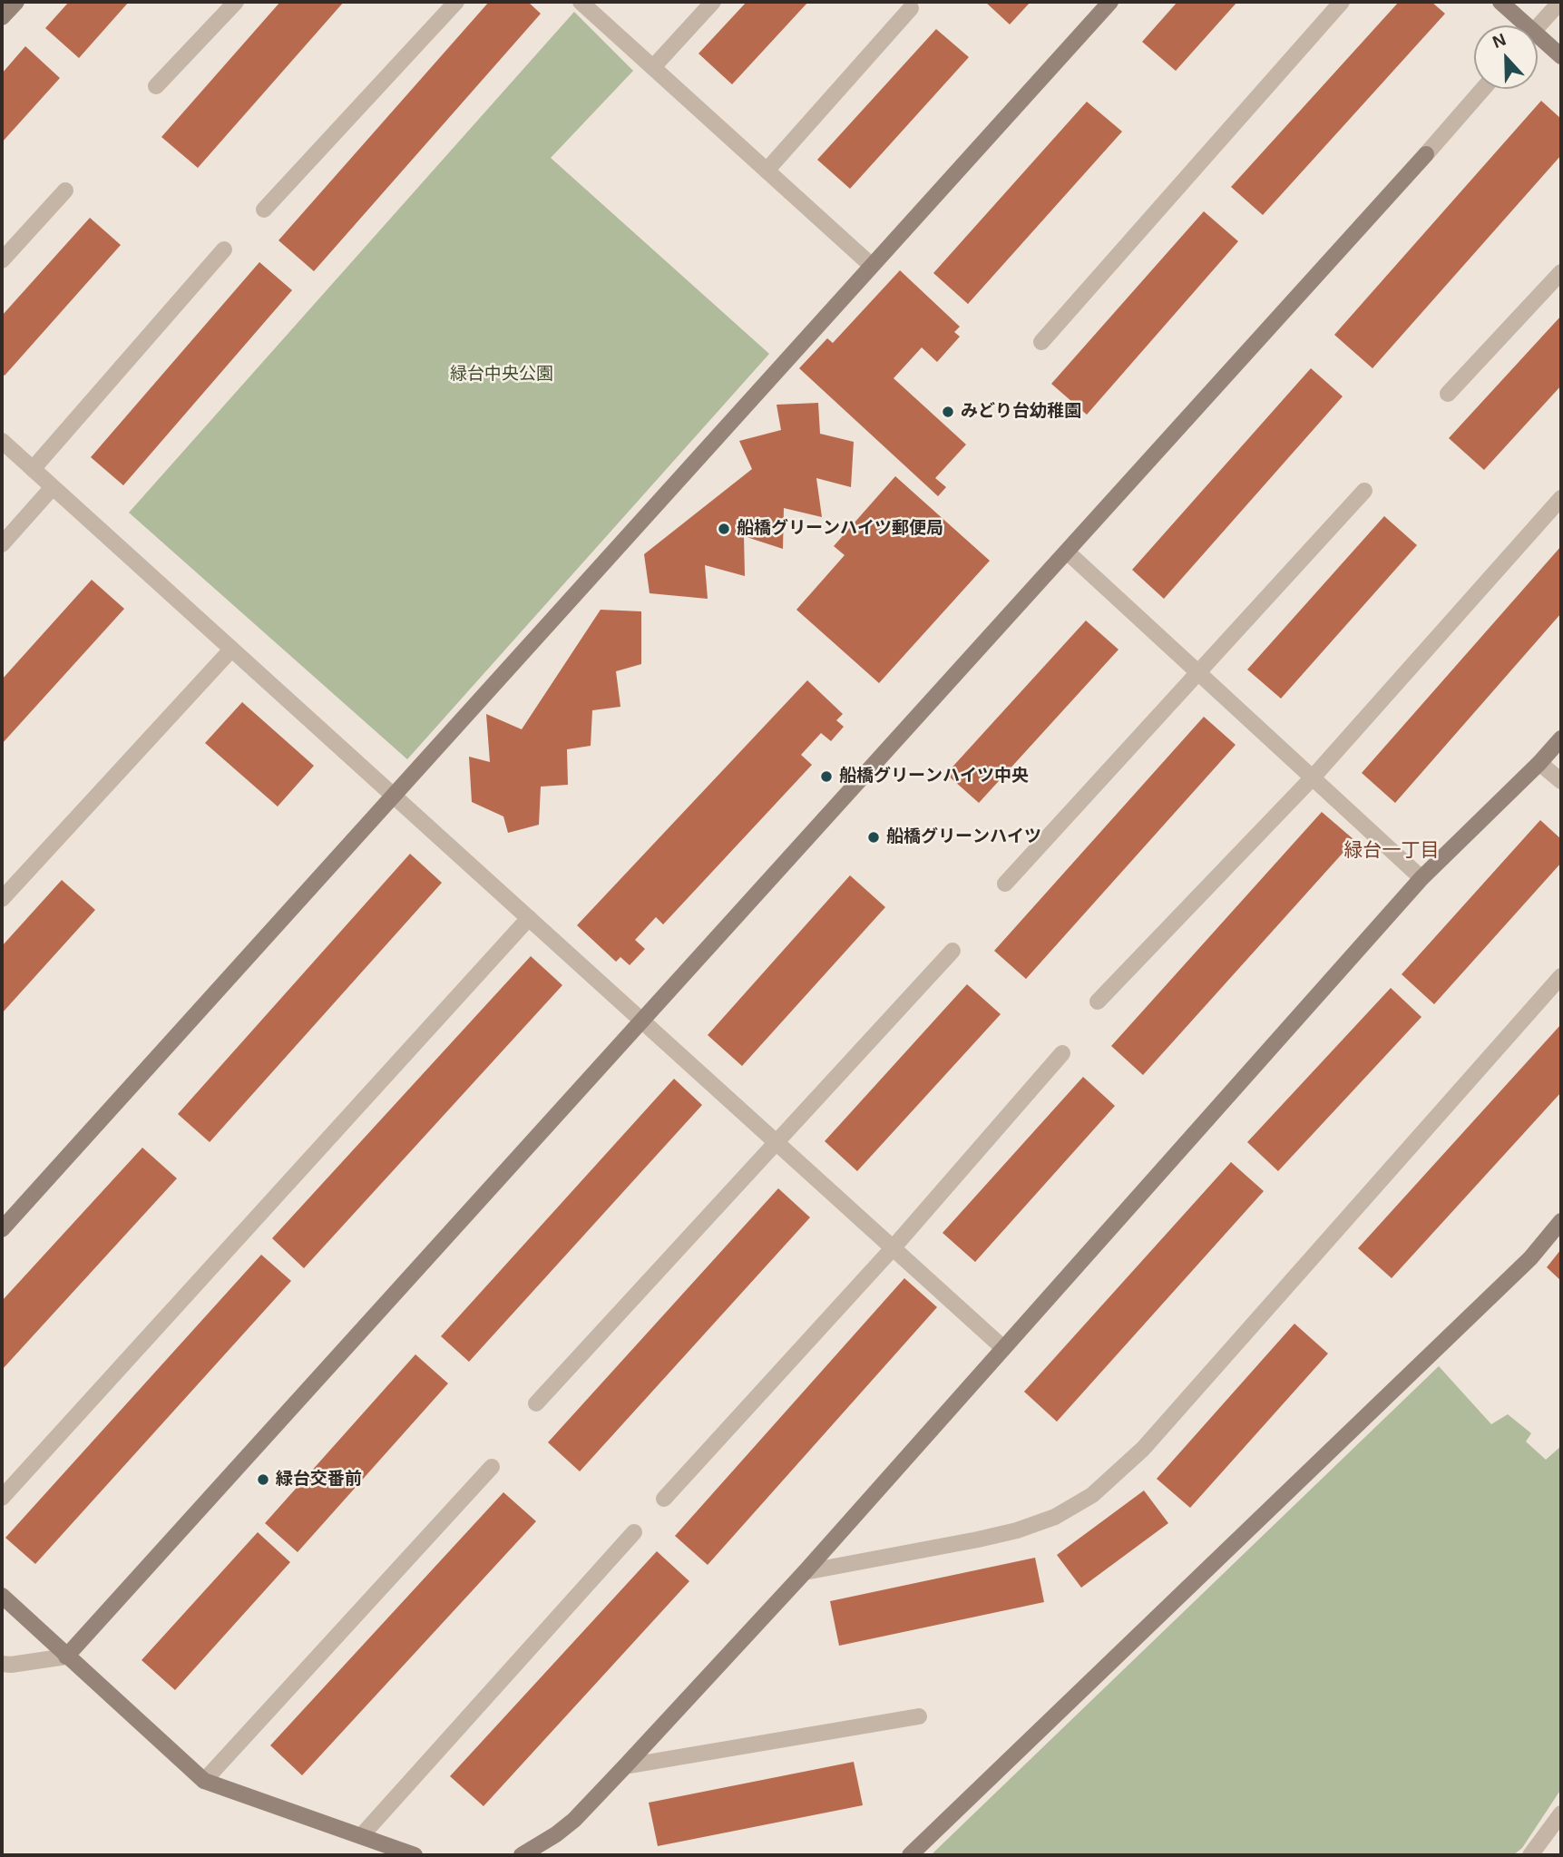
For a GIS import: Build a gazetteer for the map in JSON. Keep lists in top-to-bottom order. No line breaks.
{"districts":["緑台一丁目"],"parks":["緑台中央公園"],"places":["みどり台幼稚園","船橋グリーンハイツ郵便局","船橋グリーンハイツ中央","船橋グリーンハイツ","緑台交番前"],"north":"top"}
